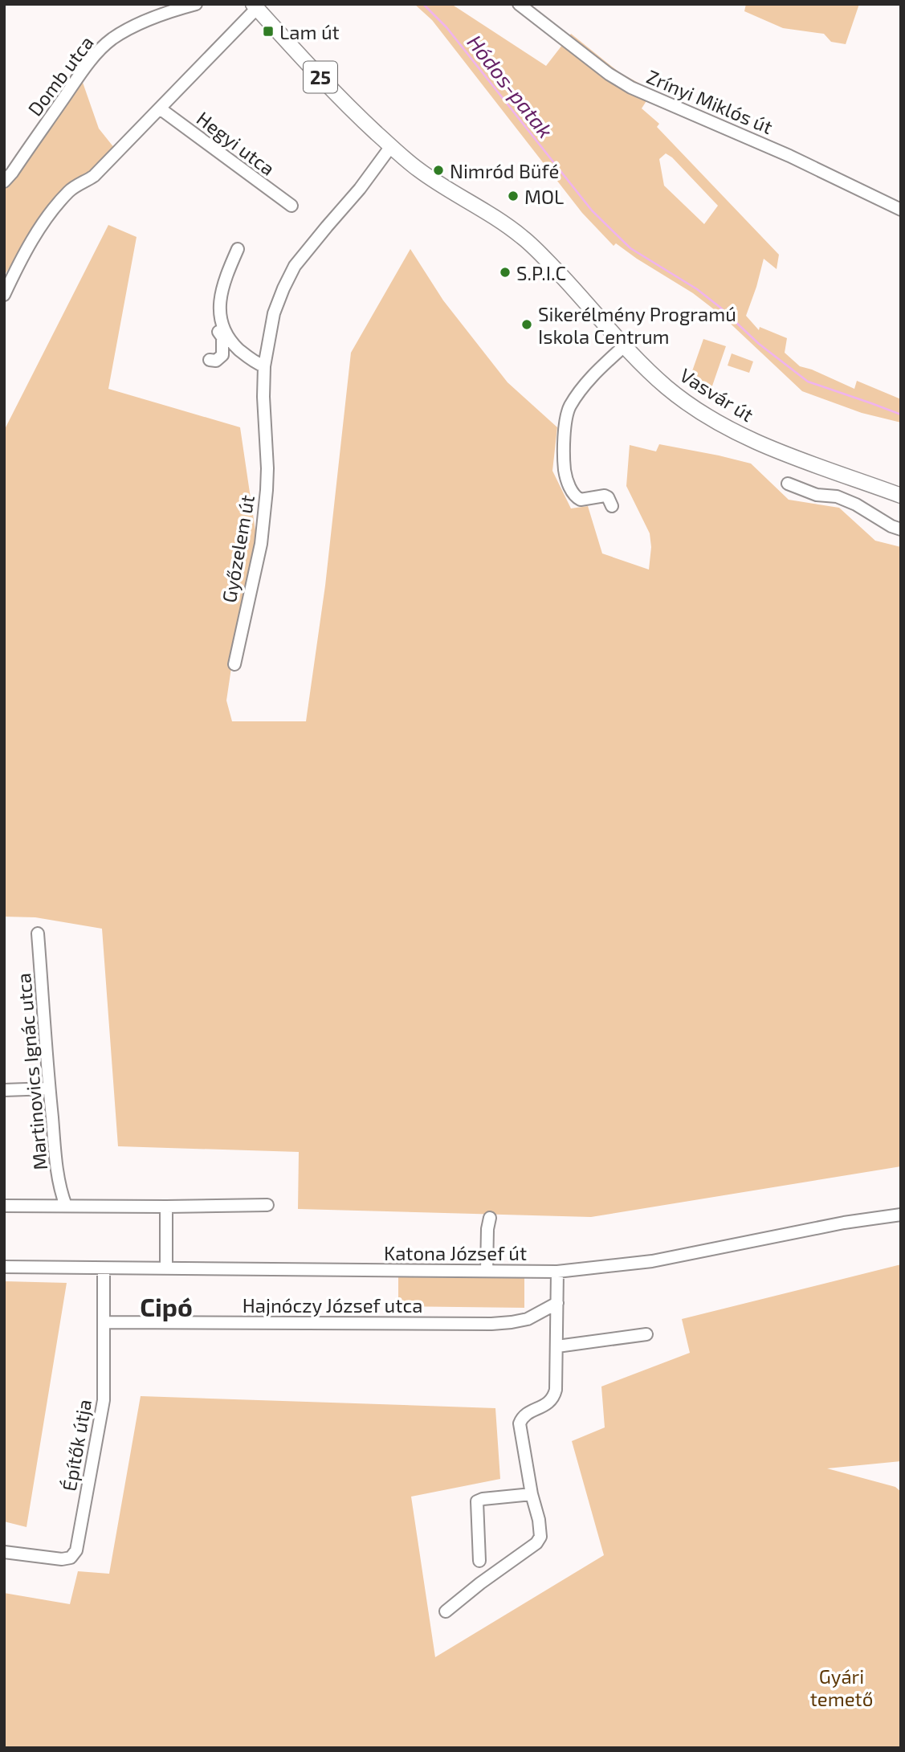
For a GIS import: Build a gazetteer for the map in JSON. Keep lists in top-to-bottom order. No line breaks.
{"streets":{"main road":["25","Vasvár út"],"street":["Domb utca","Zrínyi Miklós út","Hegyi utca","Győzelem út","Martinovics Ignác utca","Katona József út","Hajnóczy József utca","Építők útja"]},"crossings":[["25","Vasvár út"],["25","Győzelem út"],["Vasvár út","Győzelem út"],["Katona József út","Építők útja"],["Hajnóczy József utca","Építők útja"]],"districts":["Cipó"],"water":["Hódos-patak"],"parks":["Gyári temető"],"places":{"transit":["Lam út"],"other":["Nimród Büfé","MOL","S.P.I.C","Sikerélmény Programú Iskola Centrum"]}}
